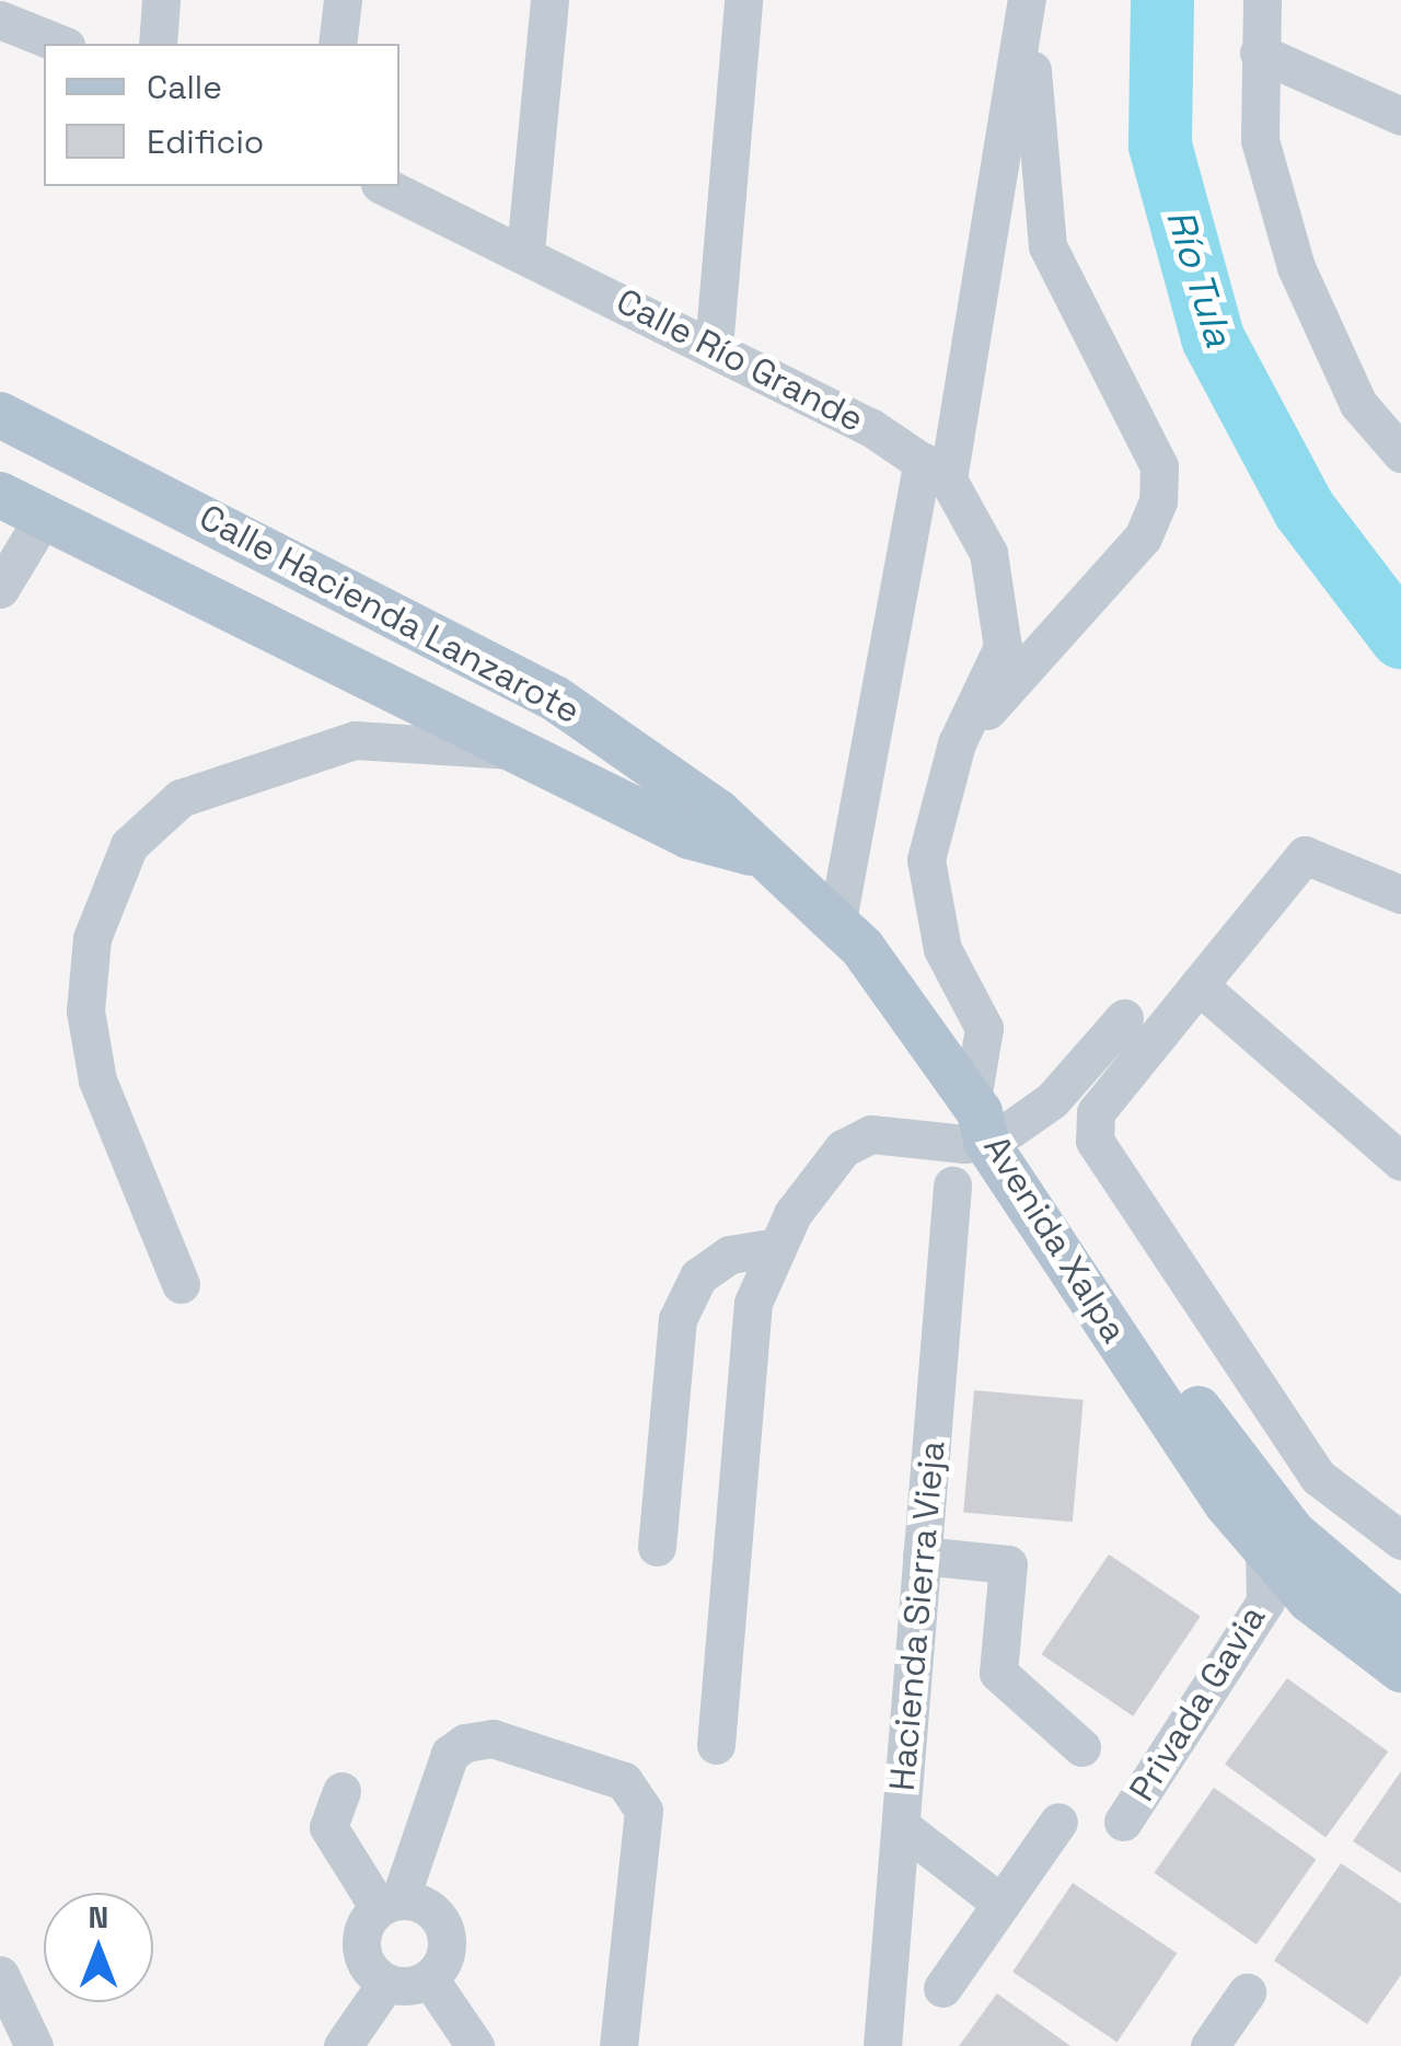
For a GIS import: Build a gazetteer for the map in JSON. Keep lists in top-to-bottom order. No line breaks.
{"streets":{"main road":["Calle Hacienda Lanzarote","Avenida Xalpa"],"street":["Calle Río Grande","Hacienda Sierra Vieja","Privada Gavia"]},"crossings":[["Calle Hacienda Lanzarote","Avenida Xalpa"],["Avenida Xalpa","Privada Gavia"]],"water":["Río Tula"],"legend":["Calle","Edificio"],"north":"top"}
